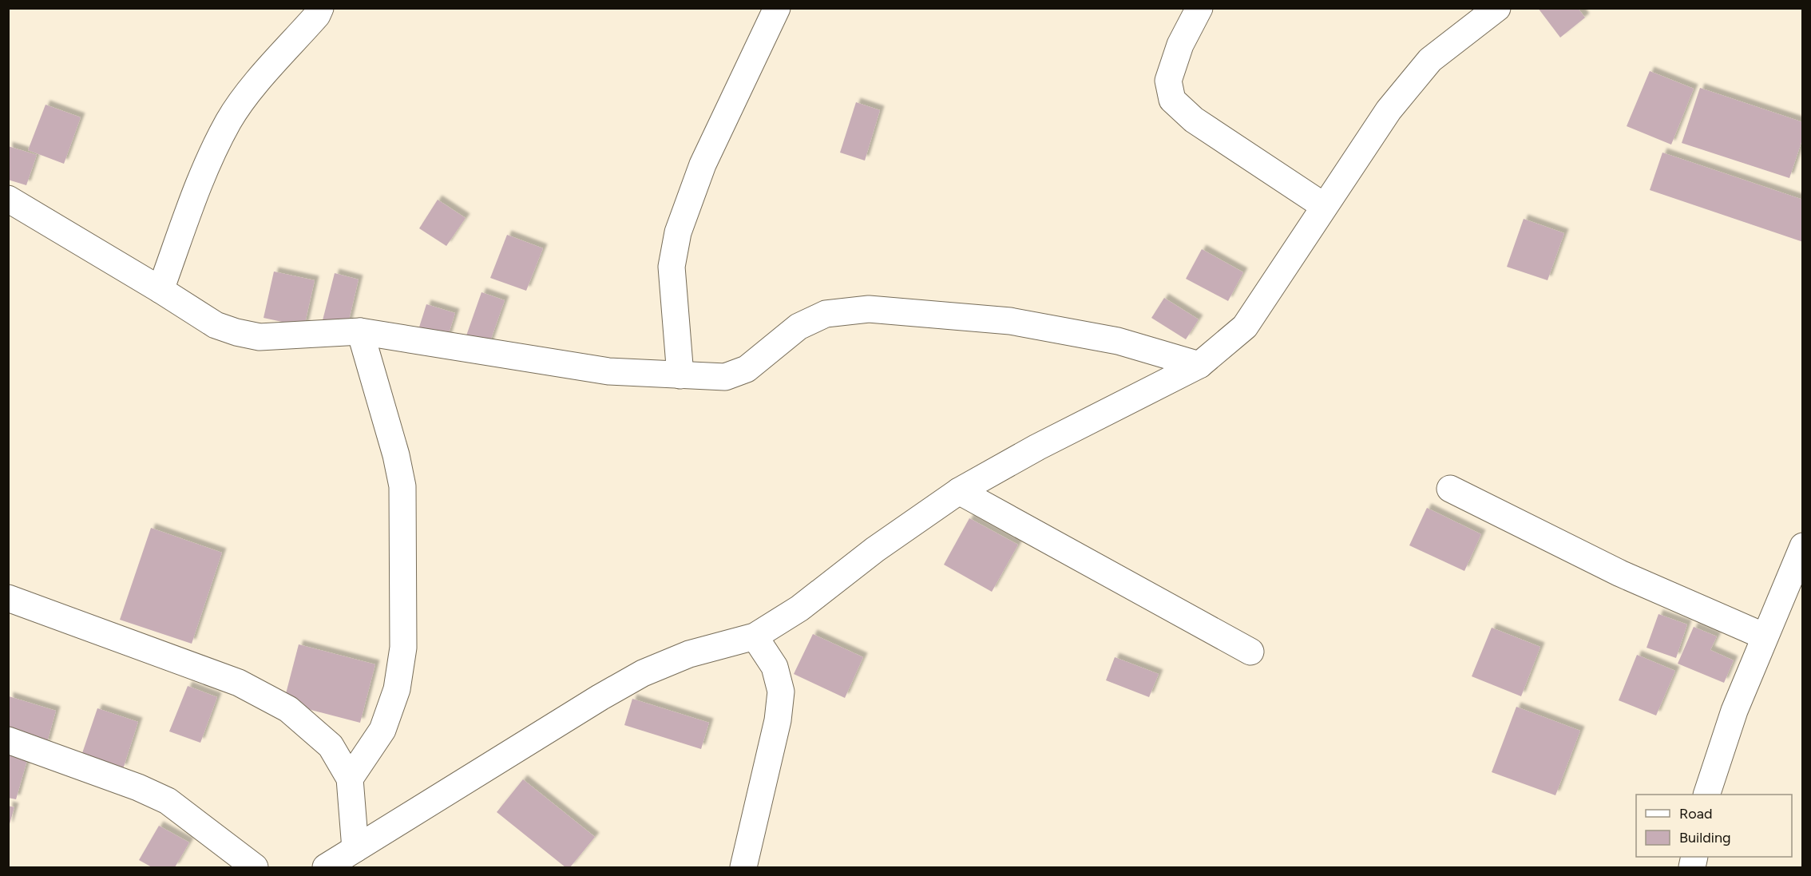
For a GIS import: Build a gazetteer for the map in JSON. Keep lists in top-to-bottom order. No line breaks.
{"legend":["Road","Building"]}
